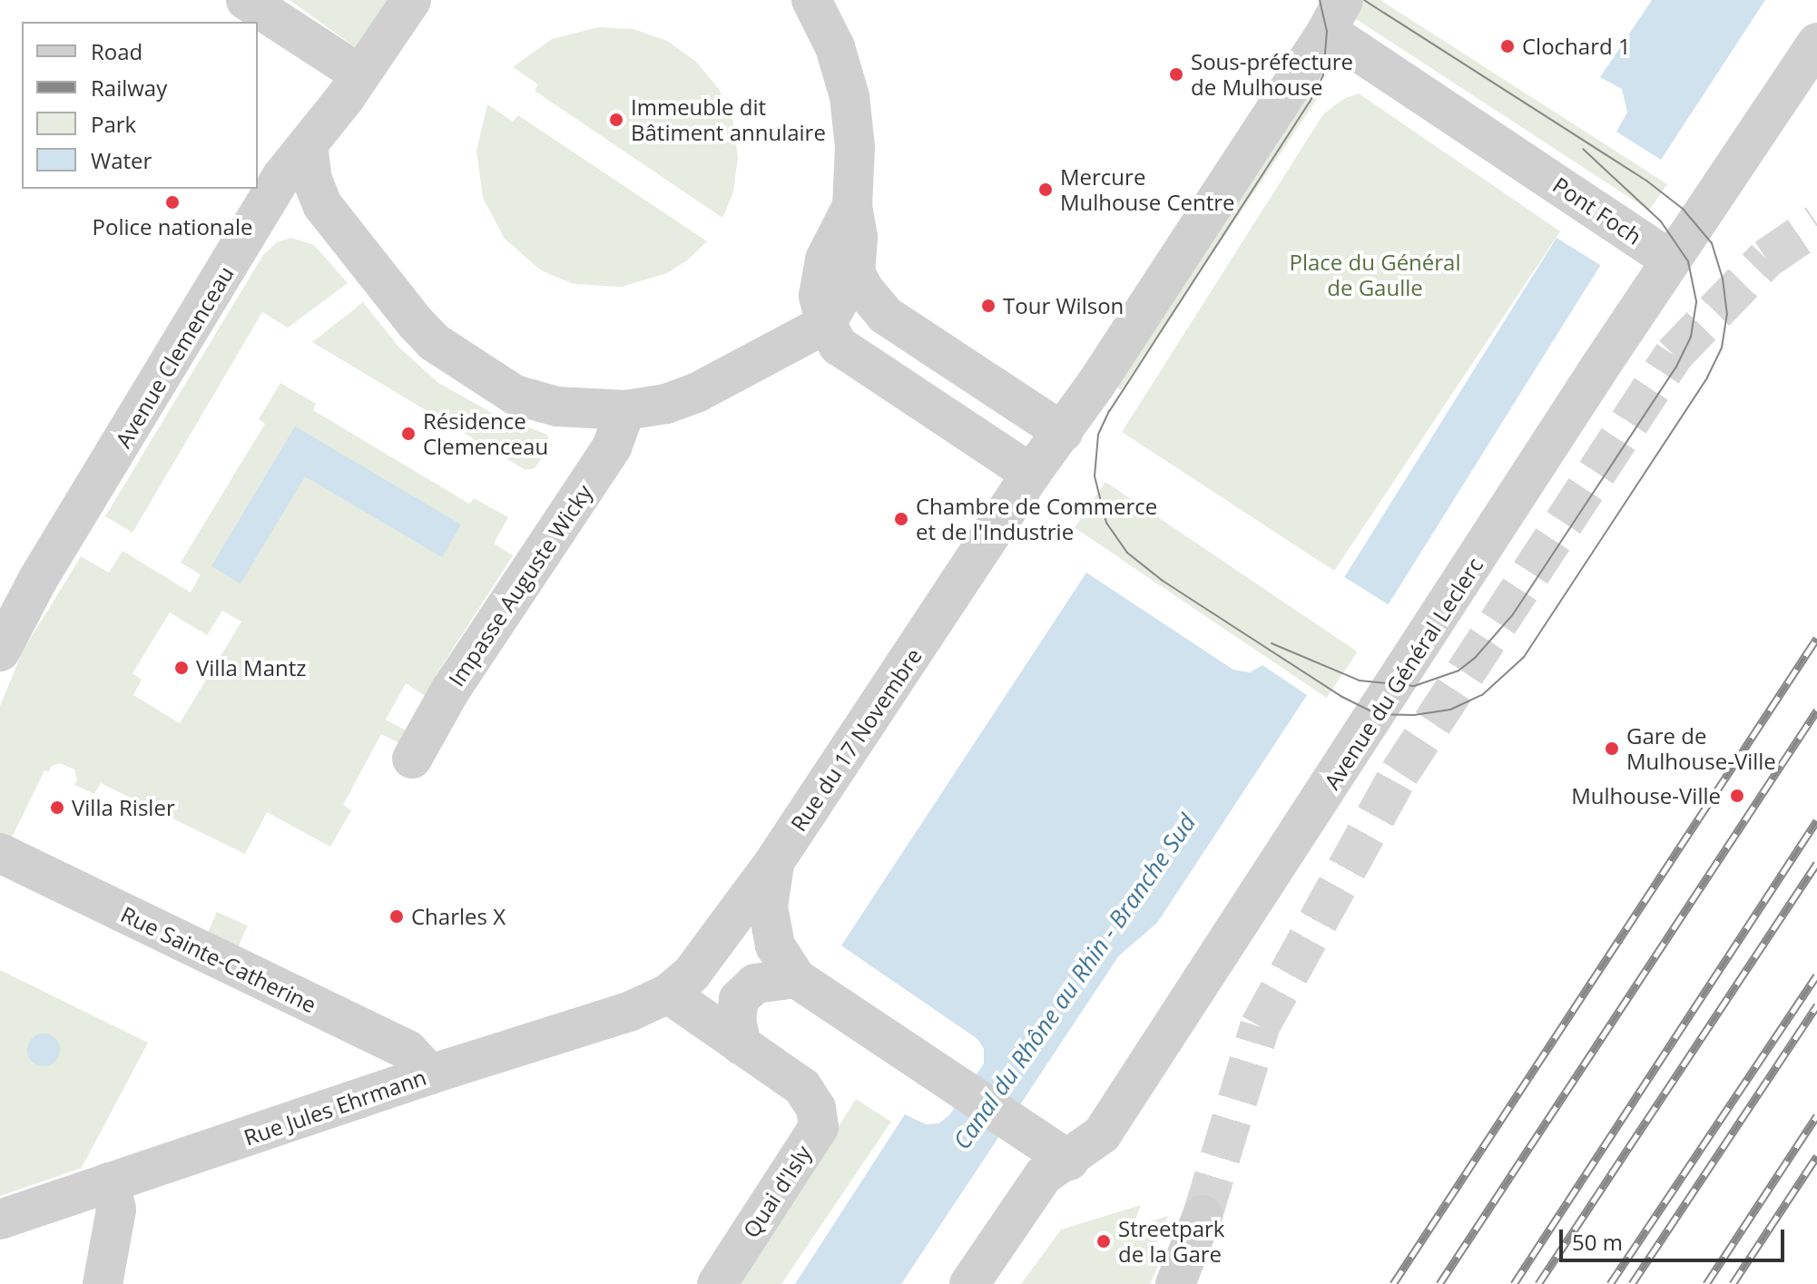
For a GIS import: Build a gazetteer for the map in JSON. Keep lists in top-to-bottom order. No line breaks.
{"streets":{"street":["Pont Foch","Avenue Clemenceau","Impasse Auguste Wicky","Avenue du Général Leclerc","Rue du 17 Novembre","Rue Sainte-Catherine","Rue Jules Ehrmann","Quai d'Isly"]},"crossings":[["Pont Foch","Avenue du Général Leclerc"],["Rue du 17 Novembre","Rue Jules Ehrmann"],["Rue du 17 Novembre","Quai d'Isly"],["Rue Sainte-Catherine","Rue Jules Ehrmann"],["Rue Jules Ehrmann","Quai d'Isly"]],"water":["Canal du Rhône au Rhin - Branche Sud"],"parks":["Place du Général de Gaulle"],"places":["Clochard 1","Sous-préfecture de Mulhouse","Immeuble dit Bâtiment annulaire","Mercure Mulhouse Centre","Police nationale","Tour Wilson","Résidence Clemenceau","Chambre de Commerce et de l'Industrie","Villa Mantz","Gare de Mulhouse-Ville","Mulhouse-Ville","Villa Risler","Charles X","Streetpark de la Gare"],"legend":["Road","Railway","Park","Water"],"scale_bar":"50 m"}
